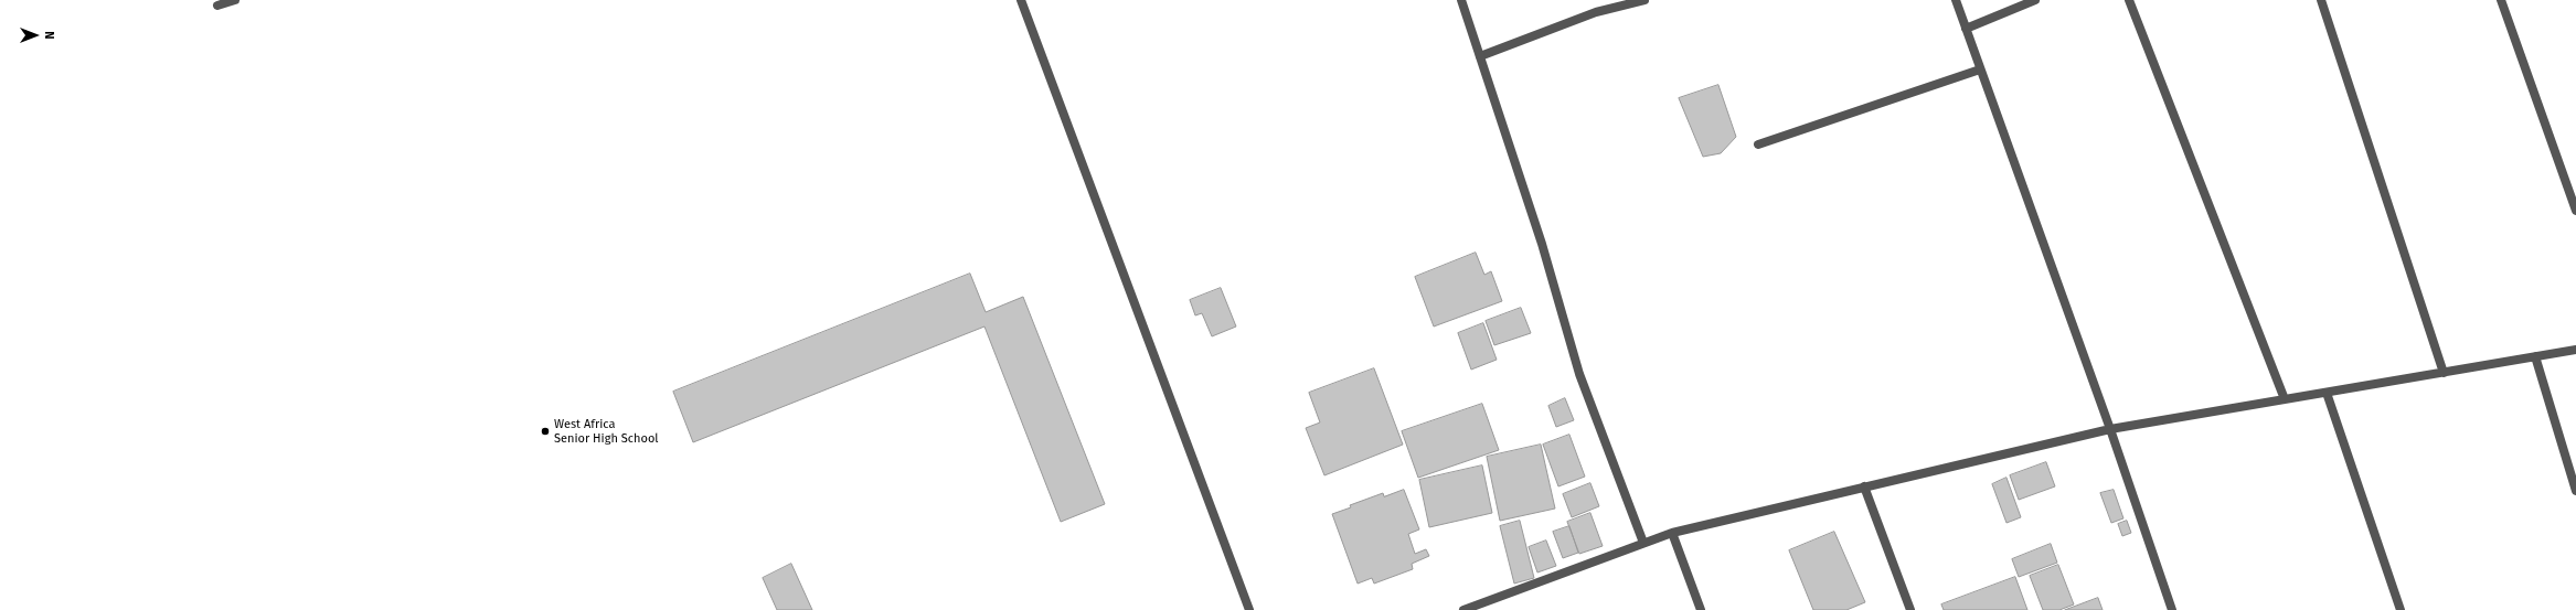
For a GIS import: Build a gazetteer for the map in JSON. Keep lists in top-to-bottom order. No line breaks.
{"places":["West Africa Senior High School"],"north":"right"}
